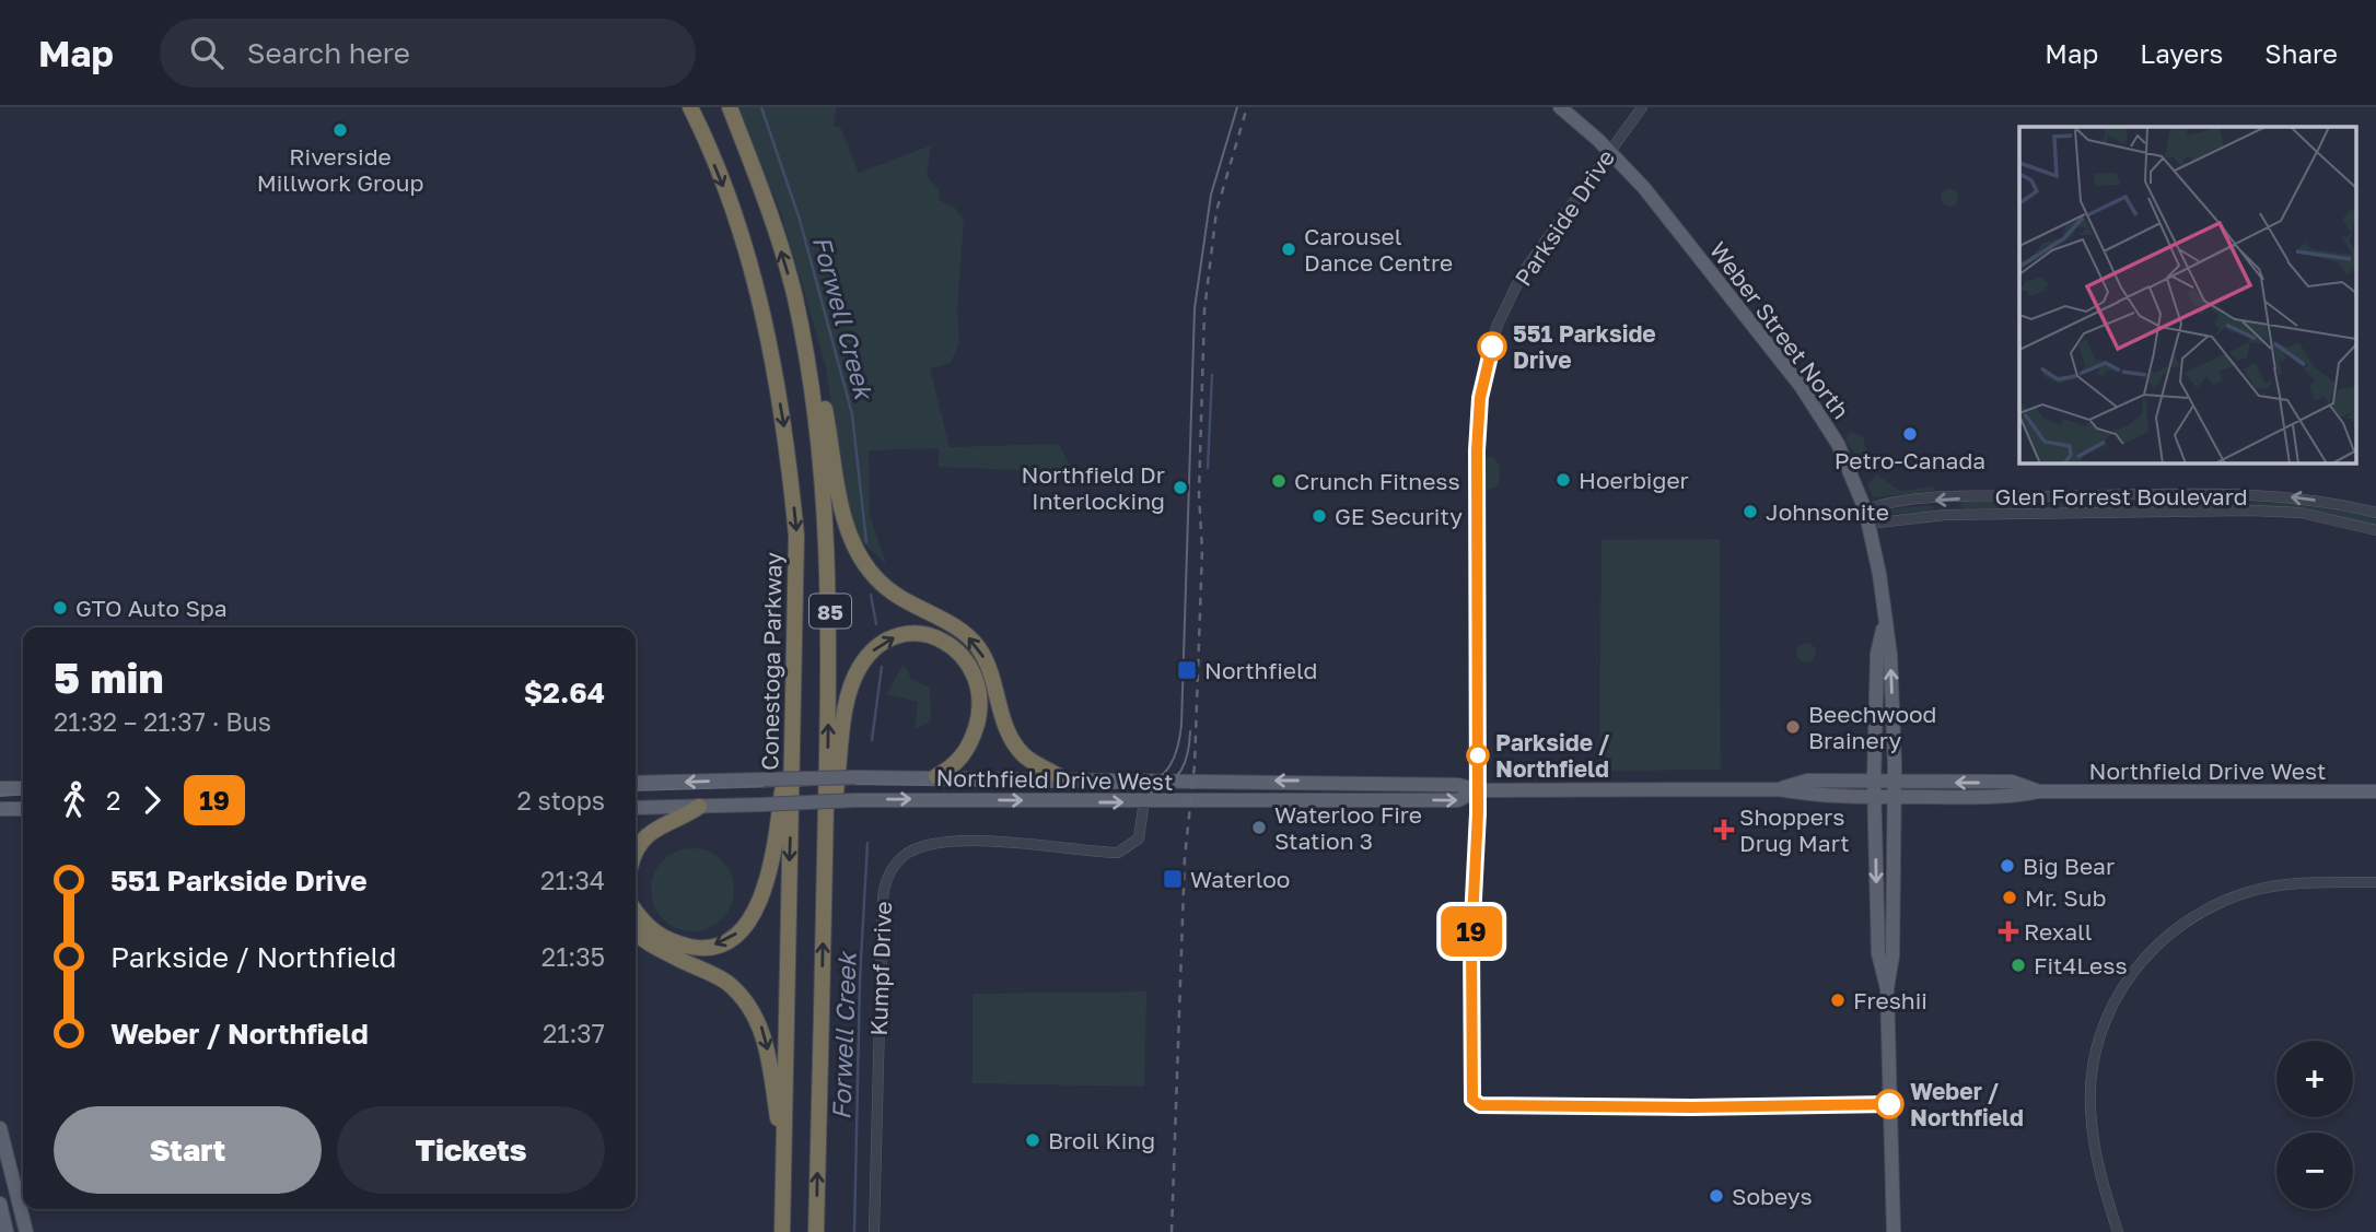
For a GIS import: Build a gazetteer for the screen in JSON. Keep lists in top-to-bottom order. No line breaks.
{"streets":{"highway":["85","Conestoga Parkway"],"main road":["Weber Street North","Northfield Drive West"],"street":["Parkside Drive","Glen Forrest Boulevard","Kumpf Drive"]},"crossings":[["Parkside Drive","Weber Street North"],["Parkside Drive","Northfield Drive West"],["Weber Street North","Glen Forrest Boulevard"],["Weber Street North","Northfield Drive West"],["Northfield Drive West","Kumpf Drive"]],"water":["Forwell Creek"],"places":{"other":["Riverside Millwork Group","Carousel Dance Centre","551 Parkside Drive","Petro-Canada","Hoerbiger","Crunch Fitness","Northfield Dr Interlocking","Johnsonite","GE Security","GTO Auto Spa","Beechwood Brainery","Parkside / Northfield","Waterloo Fire Station 3","Big Bear","Mr. Sub","Fit4Less","Freshii","Weber / Northfield","Broil King","Sobeys"],"transit":["Northfield","Waterloo"],"health":["Shoppers Drug Mart","Rexall"]},"lines":["bus line 19"],"page":{"header":"Map","search":"Search here","nav":["Map","Layers","Share"],"on_map":"19","heading":["5 min","21:32 – 21:37 · Bus","$2.64"],"legs":["2","19","2 stops"],"list":[{"name":"551 Parkside Drive","value":"21:34"},{"name":"Parkside / Northfield","value":"21:35"},{"name":"Weber / Northfield","value":"21:37"}],"map_buttons":["+","−"],"buttons":["Start","Tickets"]}}
